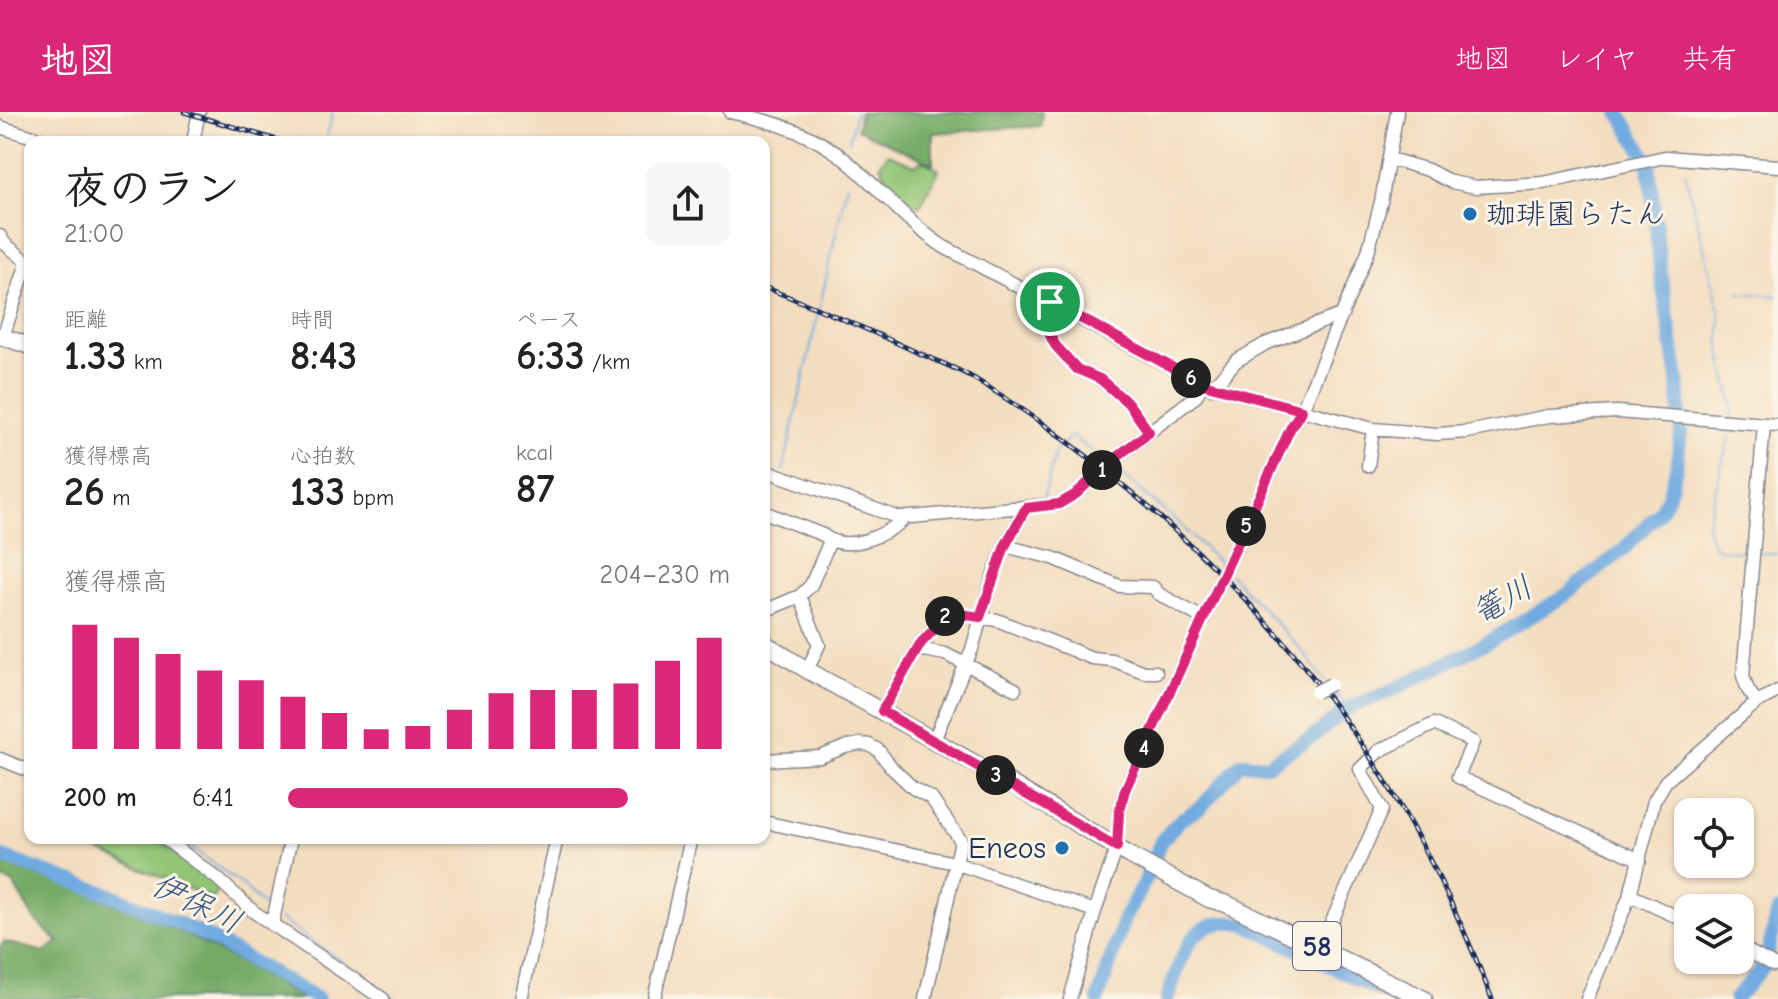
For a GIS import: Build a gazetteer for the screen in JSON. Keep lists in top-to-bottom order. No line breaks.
{"streets":{"main road":["58"]},"water":["篭川","伊保川"],"places":["珈琲園らたん","Eneos"],"page":{"header":"地図","nav":["地図","レイヤ","共有"],"heading":["夜のラン","21:00"],"stats":[["距離","1.33 km"],["時間","8:43"],["ペース","6:33 /km"],["獲得標高","26 m"],["心拍数","133 bpm"],["kcal","87"]],"pins":["6","1","5","2","4","3"],"chart":["獲得標高","204–230 m"],"list":[{"name":"200 m","note":"6:41"}]}}
